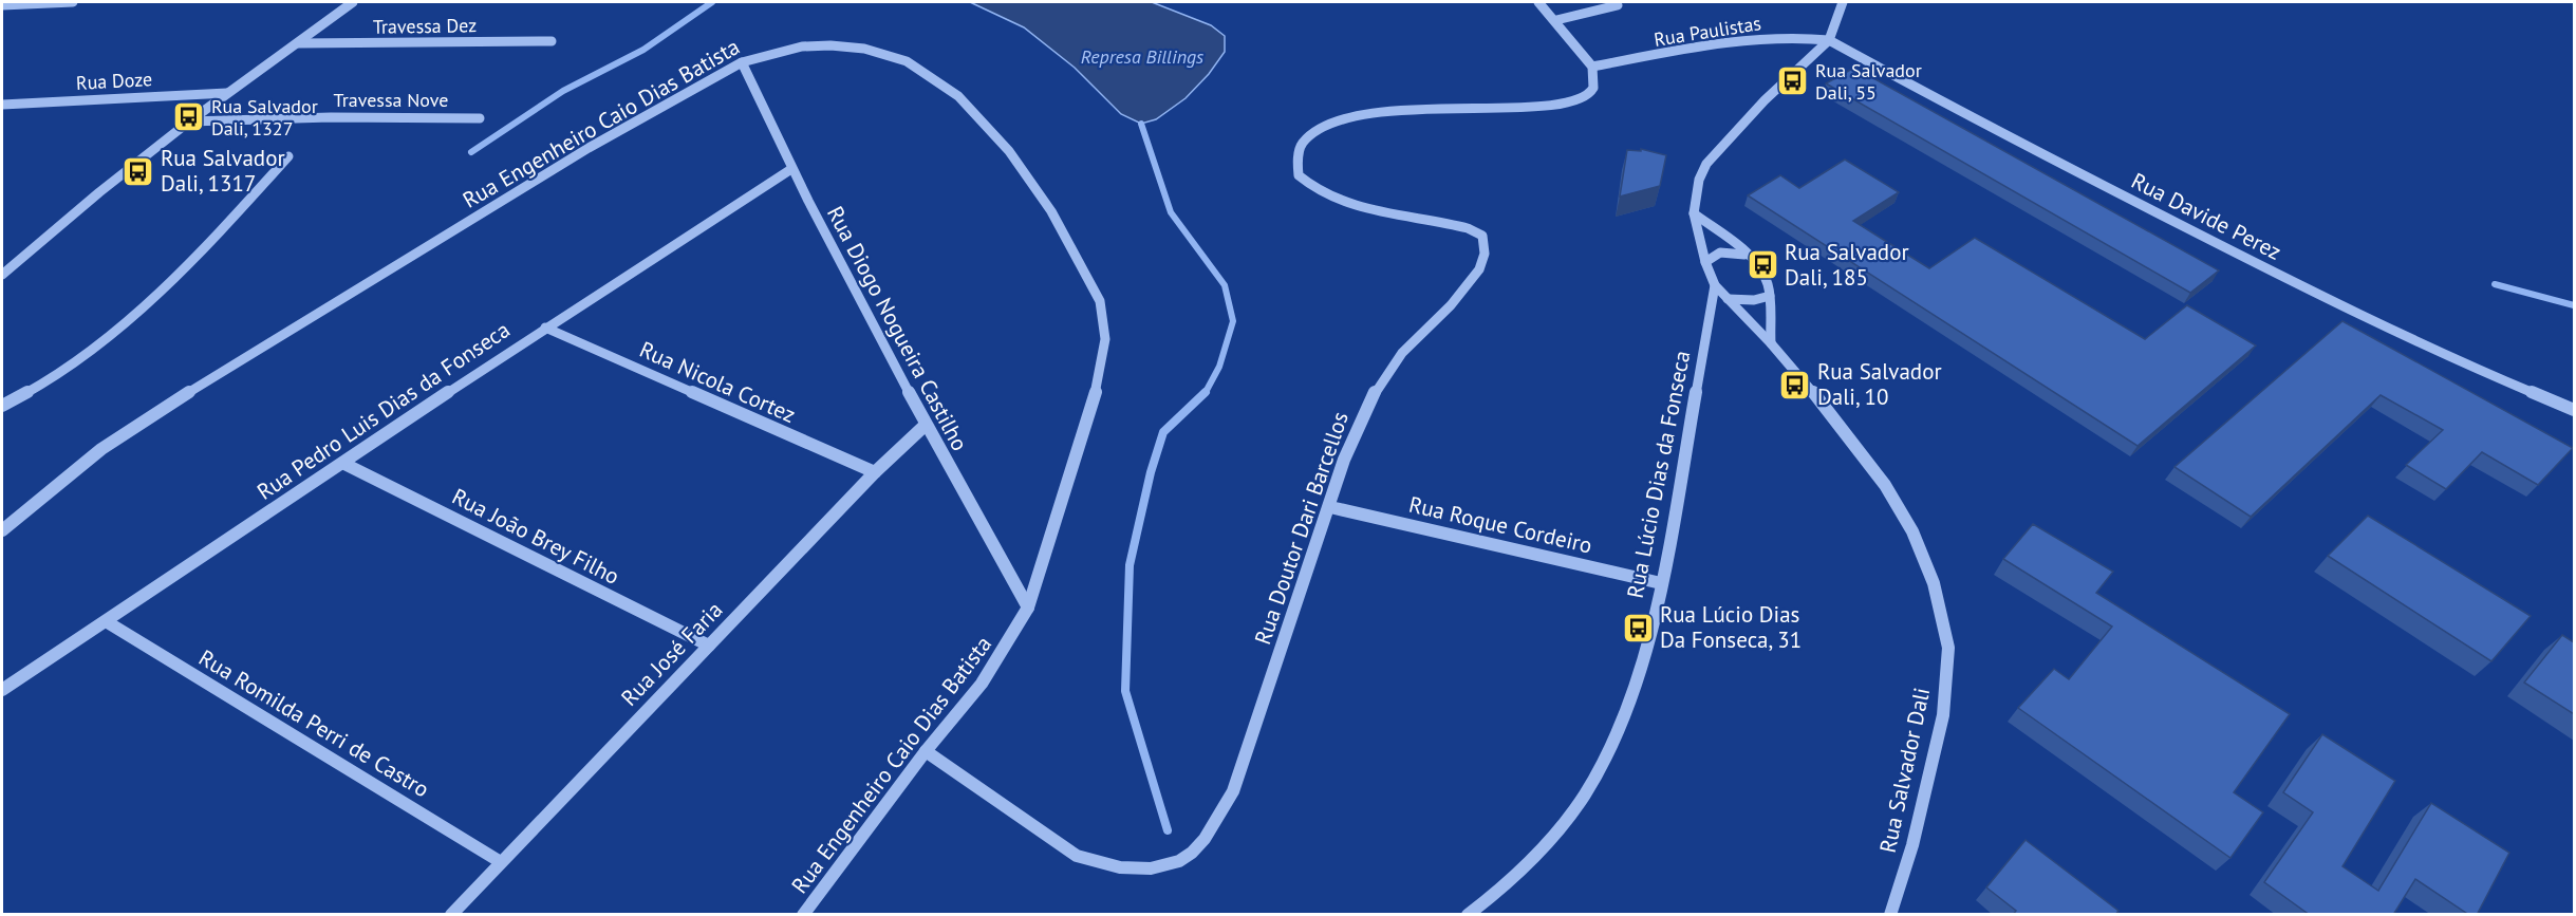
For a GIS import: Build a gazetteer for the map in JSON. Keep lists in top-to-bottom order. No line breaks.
{"streets":{"street":["Travessa Dez","Rua Paulistas","Rua Doze","Travessa Nove","Rua Engenheiro Caio Dias Batista","Rua Davide Perez","Rua Diogo Nogueira Castilho","Rua Nicola Cortez","Rua Pedro Luis Dias da Fonseca","Rua Lúcio Dias da Fonseca","Rua Roque Cordeiro","Rua Doutor Dari Barcellos","Rua João Brey Filho","Rua José Faria","Rua Romilda Perri de Castro","Rua Salvador Dali"]},"crossings":[["Rua Paulistas","Rua Davide Perez"],["Rua Paulistas","Rua Doutor Dari Barcellos"],["Rua Paulistas","Rua Salvador Dali"],["Rua Engenheiro Caio Dias Batista","Rua Diogo Nogueira Castilho"],["Rua Engenheiro Caio Dias Batista","Rua Doutor Dari Barcellos"],["Rua Davide Perez","Rua Salvador Dali"],["Rua Diogo Nogueira Castilho","Rua Pedro Luis Dias da Fonseca"],["Rua Diogo Nogueira Castilho","Rua José Faria"],["Rua Nicola Cortez","Rua Pedro Luis Dias da Fonseca"],["Rua Nicola Cortez","Rua José Faria"],["Rua Pedro Luis Dias da Fonseca","Rua João Brey Filho"],["Rua Pedro Luis Dias da Fonseca","Rua Romilda Perri de Castro"],["Rua Lúcio Dias da Fonseca","Rua Roque Cordeiro"],["Rua Lúcio Dias da Fonseca","Rua Salvador Dali"],["Rua Roque Cordeiro","Rua Doutor Dari Barcellos"],["Rua João Brey Filho","Rua José Faria"],["Rua José Faria","Rua Romilda Perri de Castro"]],"water":["Represa Billings"],"places":{"bus stop":["Rua Salvador Dali, 55","Rua Salvador Dali, 1327","Rua Salvador Dali, 1317","Rua Salvador Dali, 185","Rua Salvador Dali, 10","Rua Lúcio Dias Da Fonseca, 31"]}}
